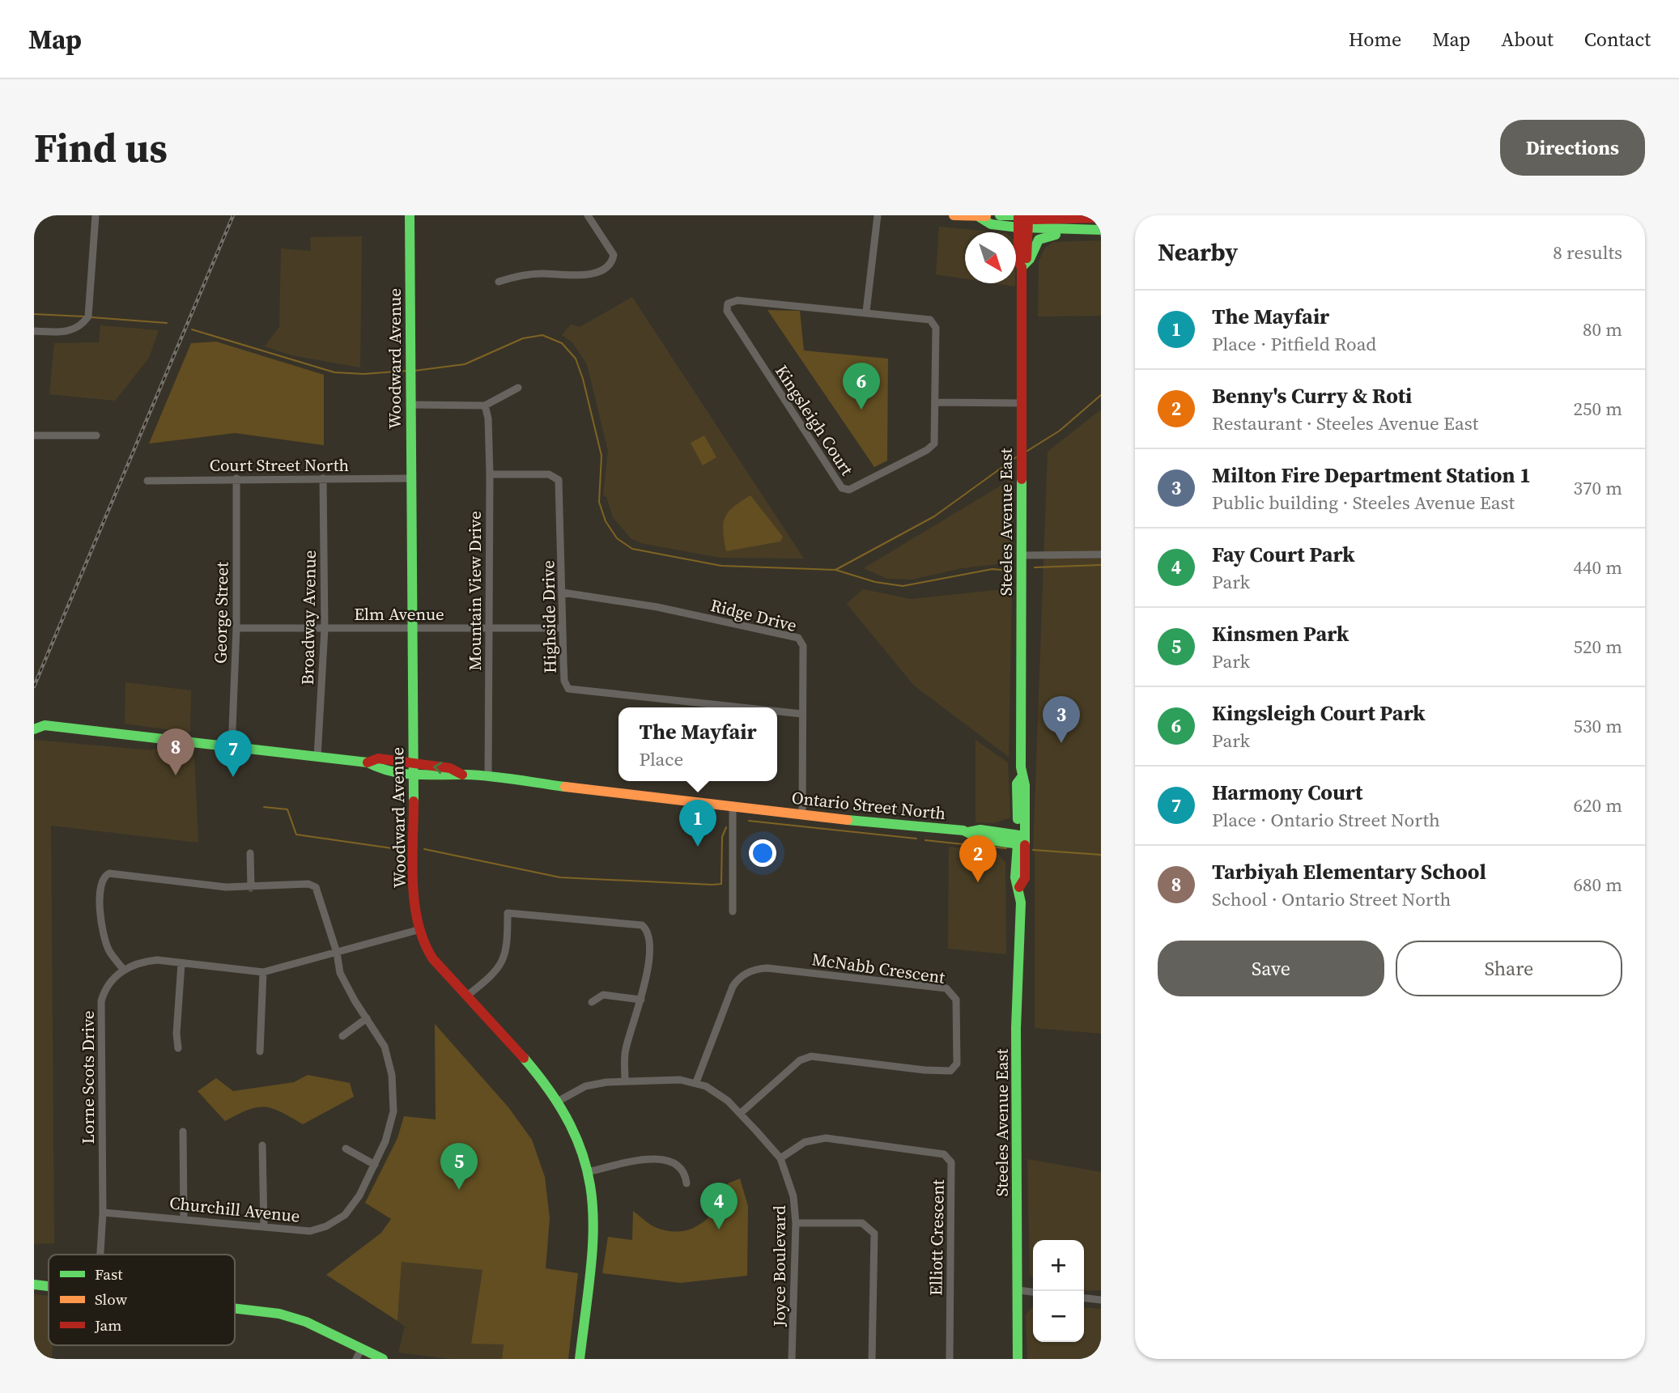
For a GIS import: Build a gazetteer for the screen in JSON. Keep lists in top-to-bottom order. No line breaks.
{"streets":{"main road":["Woodward Avenue","Steeles Avenue East","Ontario Street North"],"street":["Kingsleigh Court","Court Street North","Mountain View Drive","George Street","Elm Avenue","Ridge Drive","Highside Drive","Broadway Avenue","McNabb Crescent","Lorne Scots Drive","Churchill Avenue","Elliott Crescent","Joyce Boulevard"]},"crossings":[["Woodward Avenue","Court Street North"],["Woodward Avenue","Elm Avenue"],["Woodward Avenue","Ontario Street North"],["Woodward Avenue","Joyce Boulevard"],["Court Street North","George Street"],["Court Street North","Broadway Avenue"],["Steeles Avenue East","Ontario Street North"],["Mountain View Drive","Elm Avenue"],["Mountain View Drive","Highside Drive"],["Mountain View Drive","Ontario Street North"],["George Street","Elm Avenue"],["George Street","Ontario Street North"],["Elm Avenue","Highside Drive"],["Elm Avenue","Broadway Avenue"],["Ridge Drive","Highside Drive"],["Ridge Drive","Ontario Street North"],["Broadway Avenue","Ontario Street North"],["McNabb Crescent","Joyce Boulevard"],["Lorne Scots Drive","Churchill Avenue"],["Elliott Crescent","Joyce Boulevard"]],"legend":["Fast","Slow","Jam"],"north":"bottom right","page":{"header":"Map","nav":["Home","Map","About","Contact"],"buttons":["Directions",["Save","Share"]],"title":"Find us","heading":["Nearby","8 results"],"list":[{"mark":"1","name":"The Mayfair","note":"Place · Pitfield Road","value":"80 m"},{"mark":"2","name":"Benny's Curry & Roti","note":"Restaurant · Steeles Avenue East","value":"250 m"},{"mark":"3","name":"Milton Fire Department Station 1","note":"Public building · Steeles Avenue East","value":"370 m"},{"mark":"4","name":"Fay Court Park","note":"Park","value":"440 m"},{"mark":"5","name":"Kinsmen Park","note":"Park","value":"520 m"},{"mark":"6","name":"Kingsleigh Court Park","note":"Park","value":"530 m"},{"mark":"7","name":"Harmony Court","note":"Place · Ontario Street North","value":"620 m"},{"mark":"8","name":"Tarbiyah Elementary School","note":"School · Ontario Street North","value":"680 m"}],"pins":["6","3","8","7","1","2","5","4"],"popup":["The Mayfair","Place"],"map_buttons":["+","−"]}}
